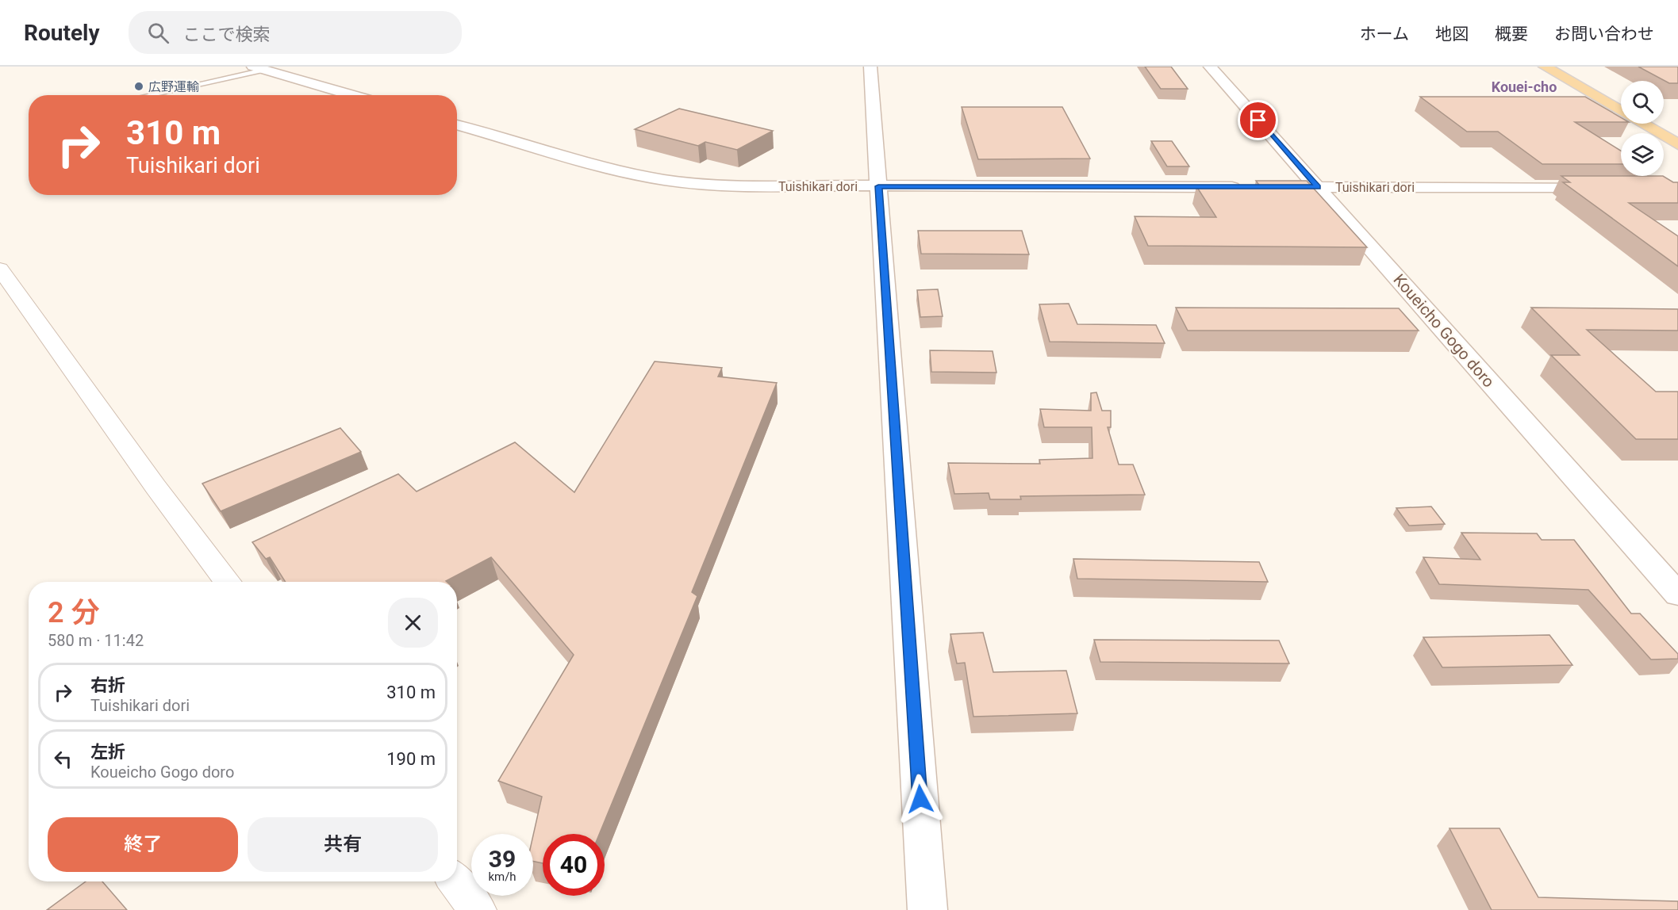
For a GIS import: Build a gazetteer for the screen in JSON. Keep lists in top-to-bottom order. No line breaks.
{"streets":{"street":["Tuishikari dori","Koueicho Gogo doro"]},"crossings":[["Tuishikari dori","Koueicho Gogo doro"]],"districts":["Kouei-cho"],"places":["広野運輸"],"page":{"header":"Routely","search":"ここで検索","nav":["ホーム","地図","概要","お問い合わせ"],"turn":["310 m","Tuishikari dori"],"heading":["2 分","580 m · 11:42"],"list":[{"name":"右折","note":"Tuishikari dori","value":"310 m"},{"name":"左折","note":"Koueicho Gogo doro","value":"190 m"}],"buttons":["終了","共有"],"speed":"39 km/h","limit":"40"}}
